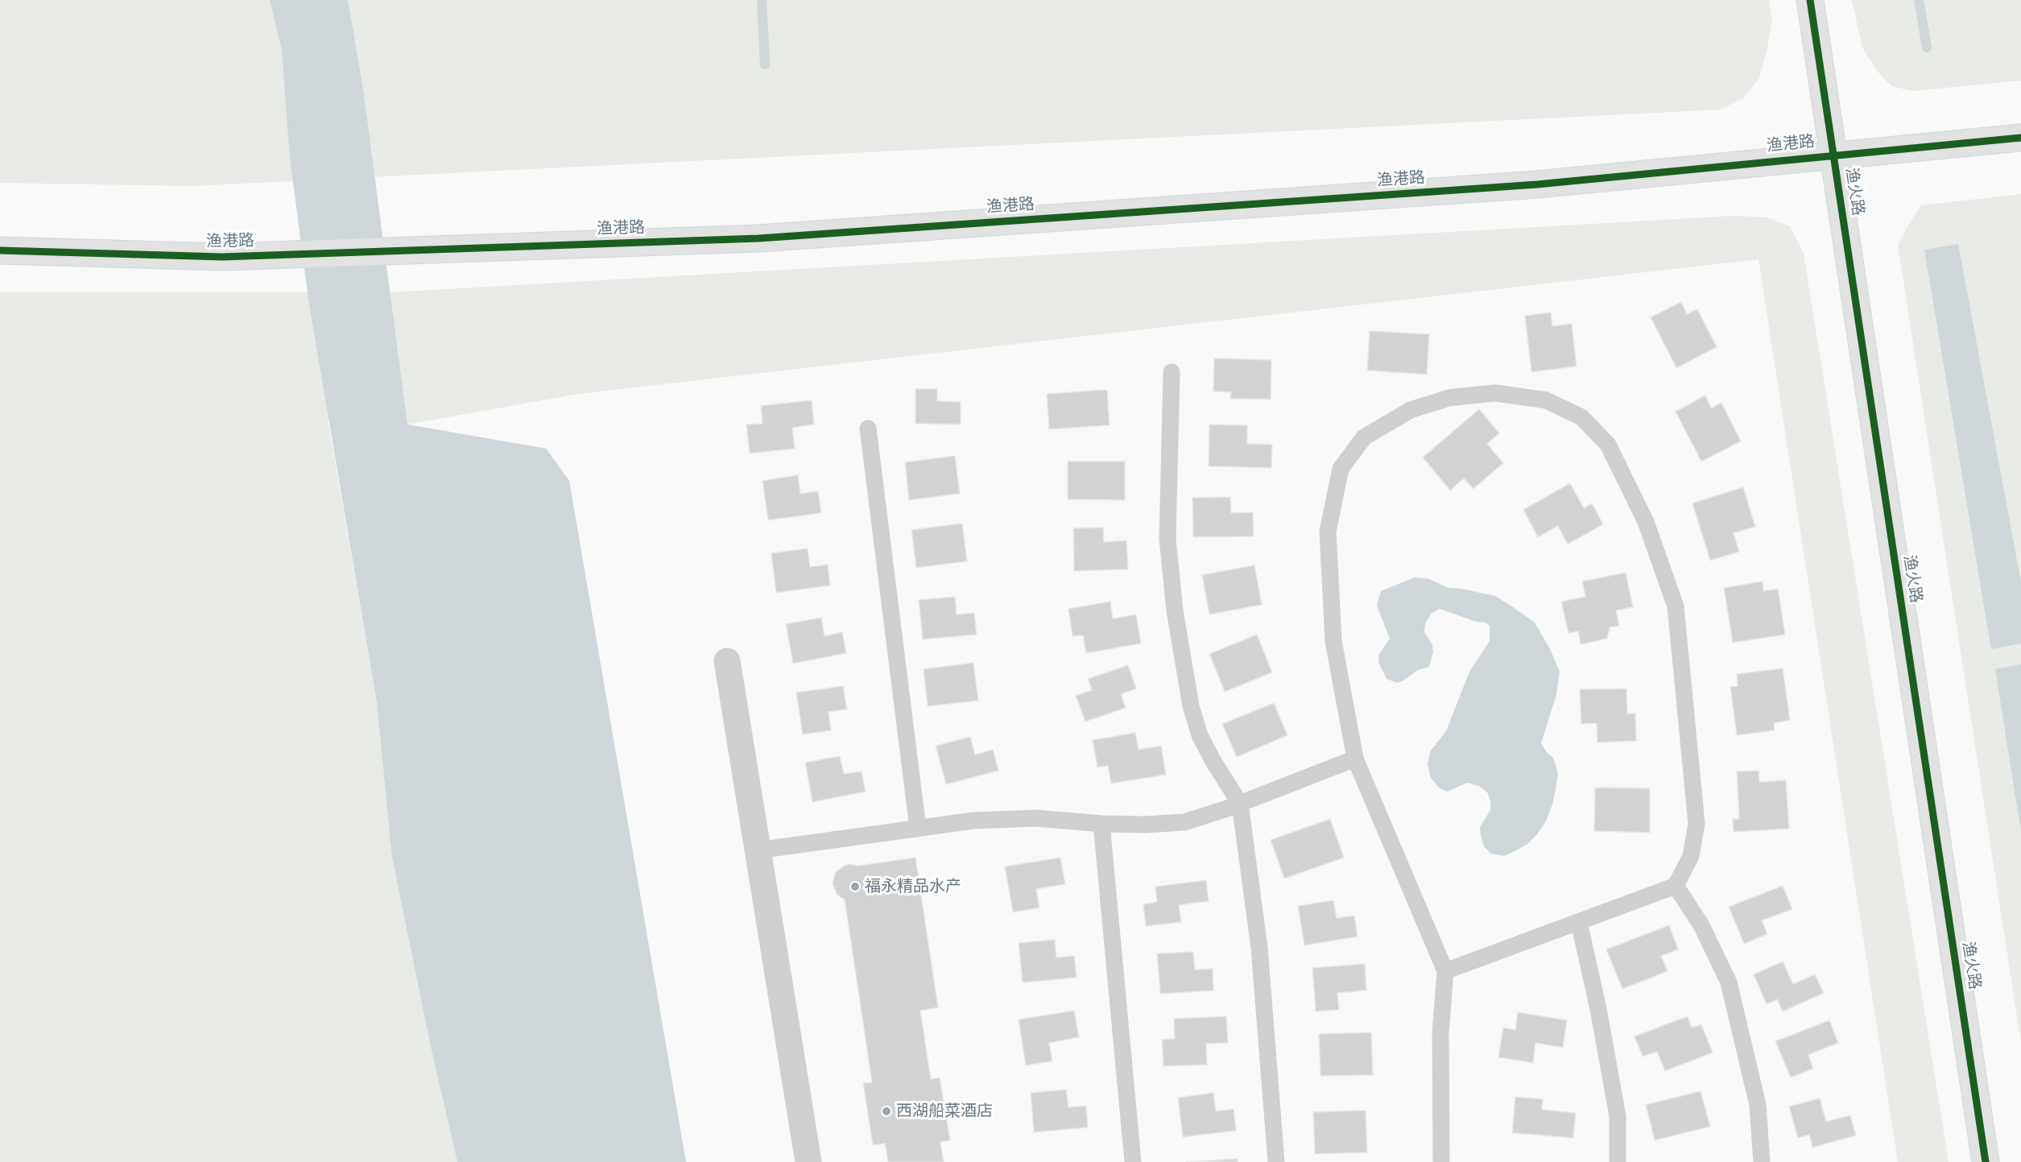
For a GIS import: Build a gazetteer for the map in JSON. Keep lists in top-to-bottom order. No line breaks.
{"streets":{"street":["渔港路","渔火路"]},"crossings":[["渔港路","渔火路"]],"places":["福永精品水产","西湖船菜酒店"]}
